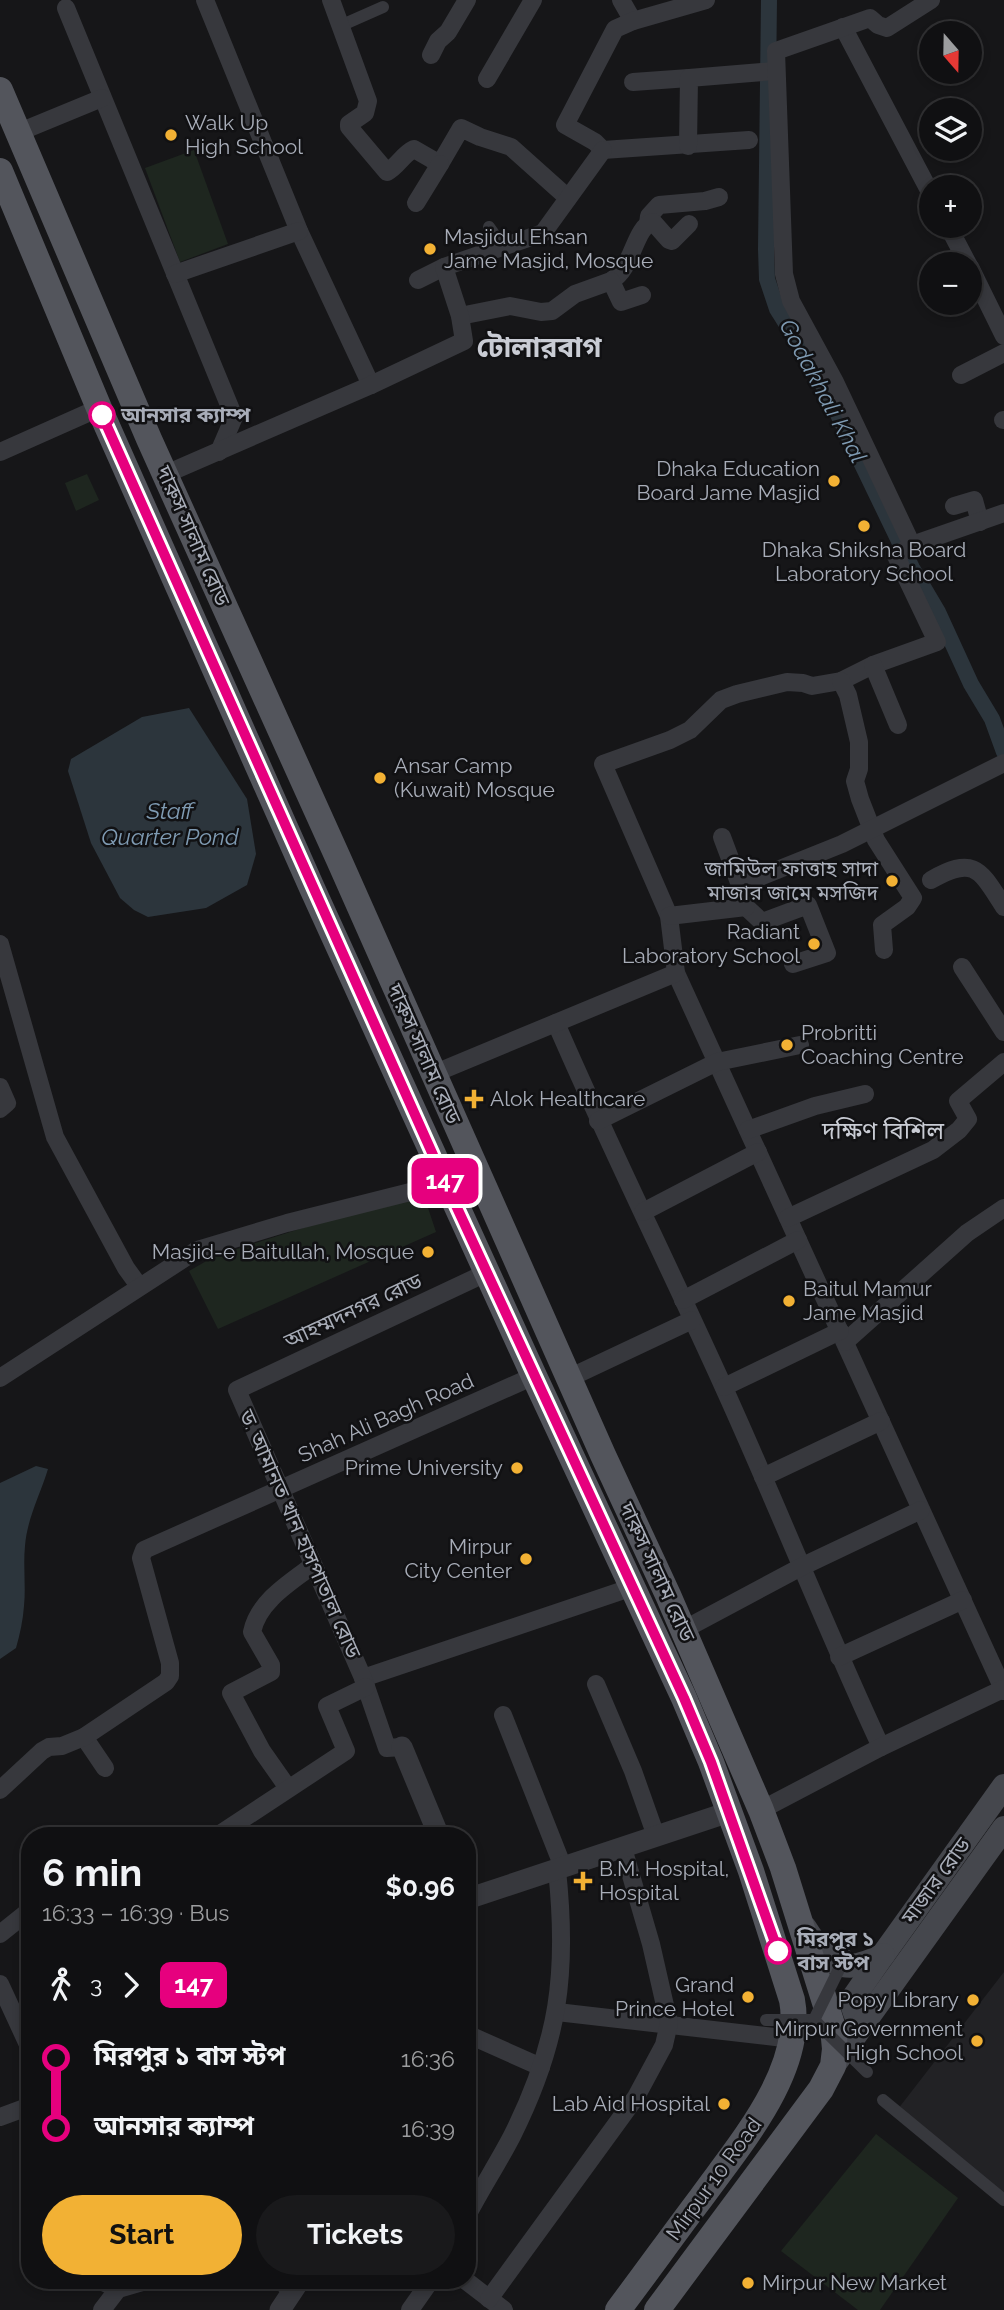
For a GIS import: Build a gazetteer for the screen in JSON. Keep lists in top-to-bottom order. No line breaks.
{"streets":{"main road":["দারুস সালাম রোড","মাজার রোড","Mirpur 10 Road"],"street":["আহম্মদনগর রোড","Shah Ali Bagh Road","ড. আমানত খান হাসপাতাল রোড"]},"crossings":[["দারুস সালাম রোড","আহম্মদনগর রোড"],["দারুস সালাম রোড","Shah Ali Bagh Road"],["দারুস সালাম রোড","মাজার রোড"],["দারুস সালাম রোড","Mirpur 10 Road"],["আহম্মদনগর রোড","ড. আমানত খান হাসপাতাল রোড"],["Shah Ali Bagh Road","ড. আমানত খান হাসপাতাল রোড"],["মাজার রোড","Mirpur 10 Road"]],"districts":["টোলারবাগ","দক্ষিণ বিশিল"],"water":["Godakhali Khal","Staff Quarter Pond"],"places":{"other":["Walk Up High School","Masjidul Ehsan Jame Masjid, Mosque","আনসার ক্যাম্প","Dhaka Education Board Jame Masjid","Dhaka Shiksha Board Laboratory School","Ansar Camp (Kuwait) Mosque","জামিউল ফাত্তাহ সাদা মাজার জামে মসজিদ","Radiant Laboratory School","Probritti Coaching Centre","Masjid-e Baitullah, Mosque","Baitul Mamur Jame Masjid","Prime University","Mirpur City Center","মিরপুর ১ বাস স্টপ","Grand Prince Hotel","Popy Library","Mirpur Government High School","Lab Aid Hospital","Mirpur New Market"],"health":["Alok Healthcare","B.M. Hospital, Hospital"]},"lines":["bus line 147"],"north":"bottom","page":{"on_map":"147","map_buttons":["+","−"],"heading":["6 min","16:33 – 16:39 · Bus","$0.96"],"legs":["3","147"],"list":[{"name":"মিরপুর ১ বাস স্টপ","value":"16:36"},{"name":"আনসার ক্যাম্প","value":"16:39"}],"buttons":["Start","Tickets"]}}
